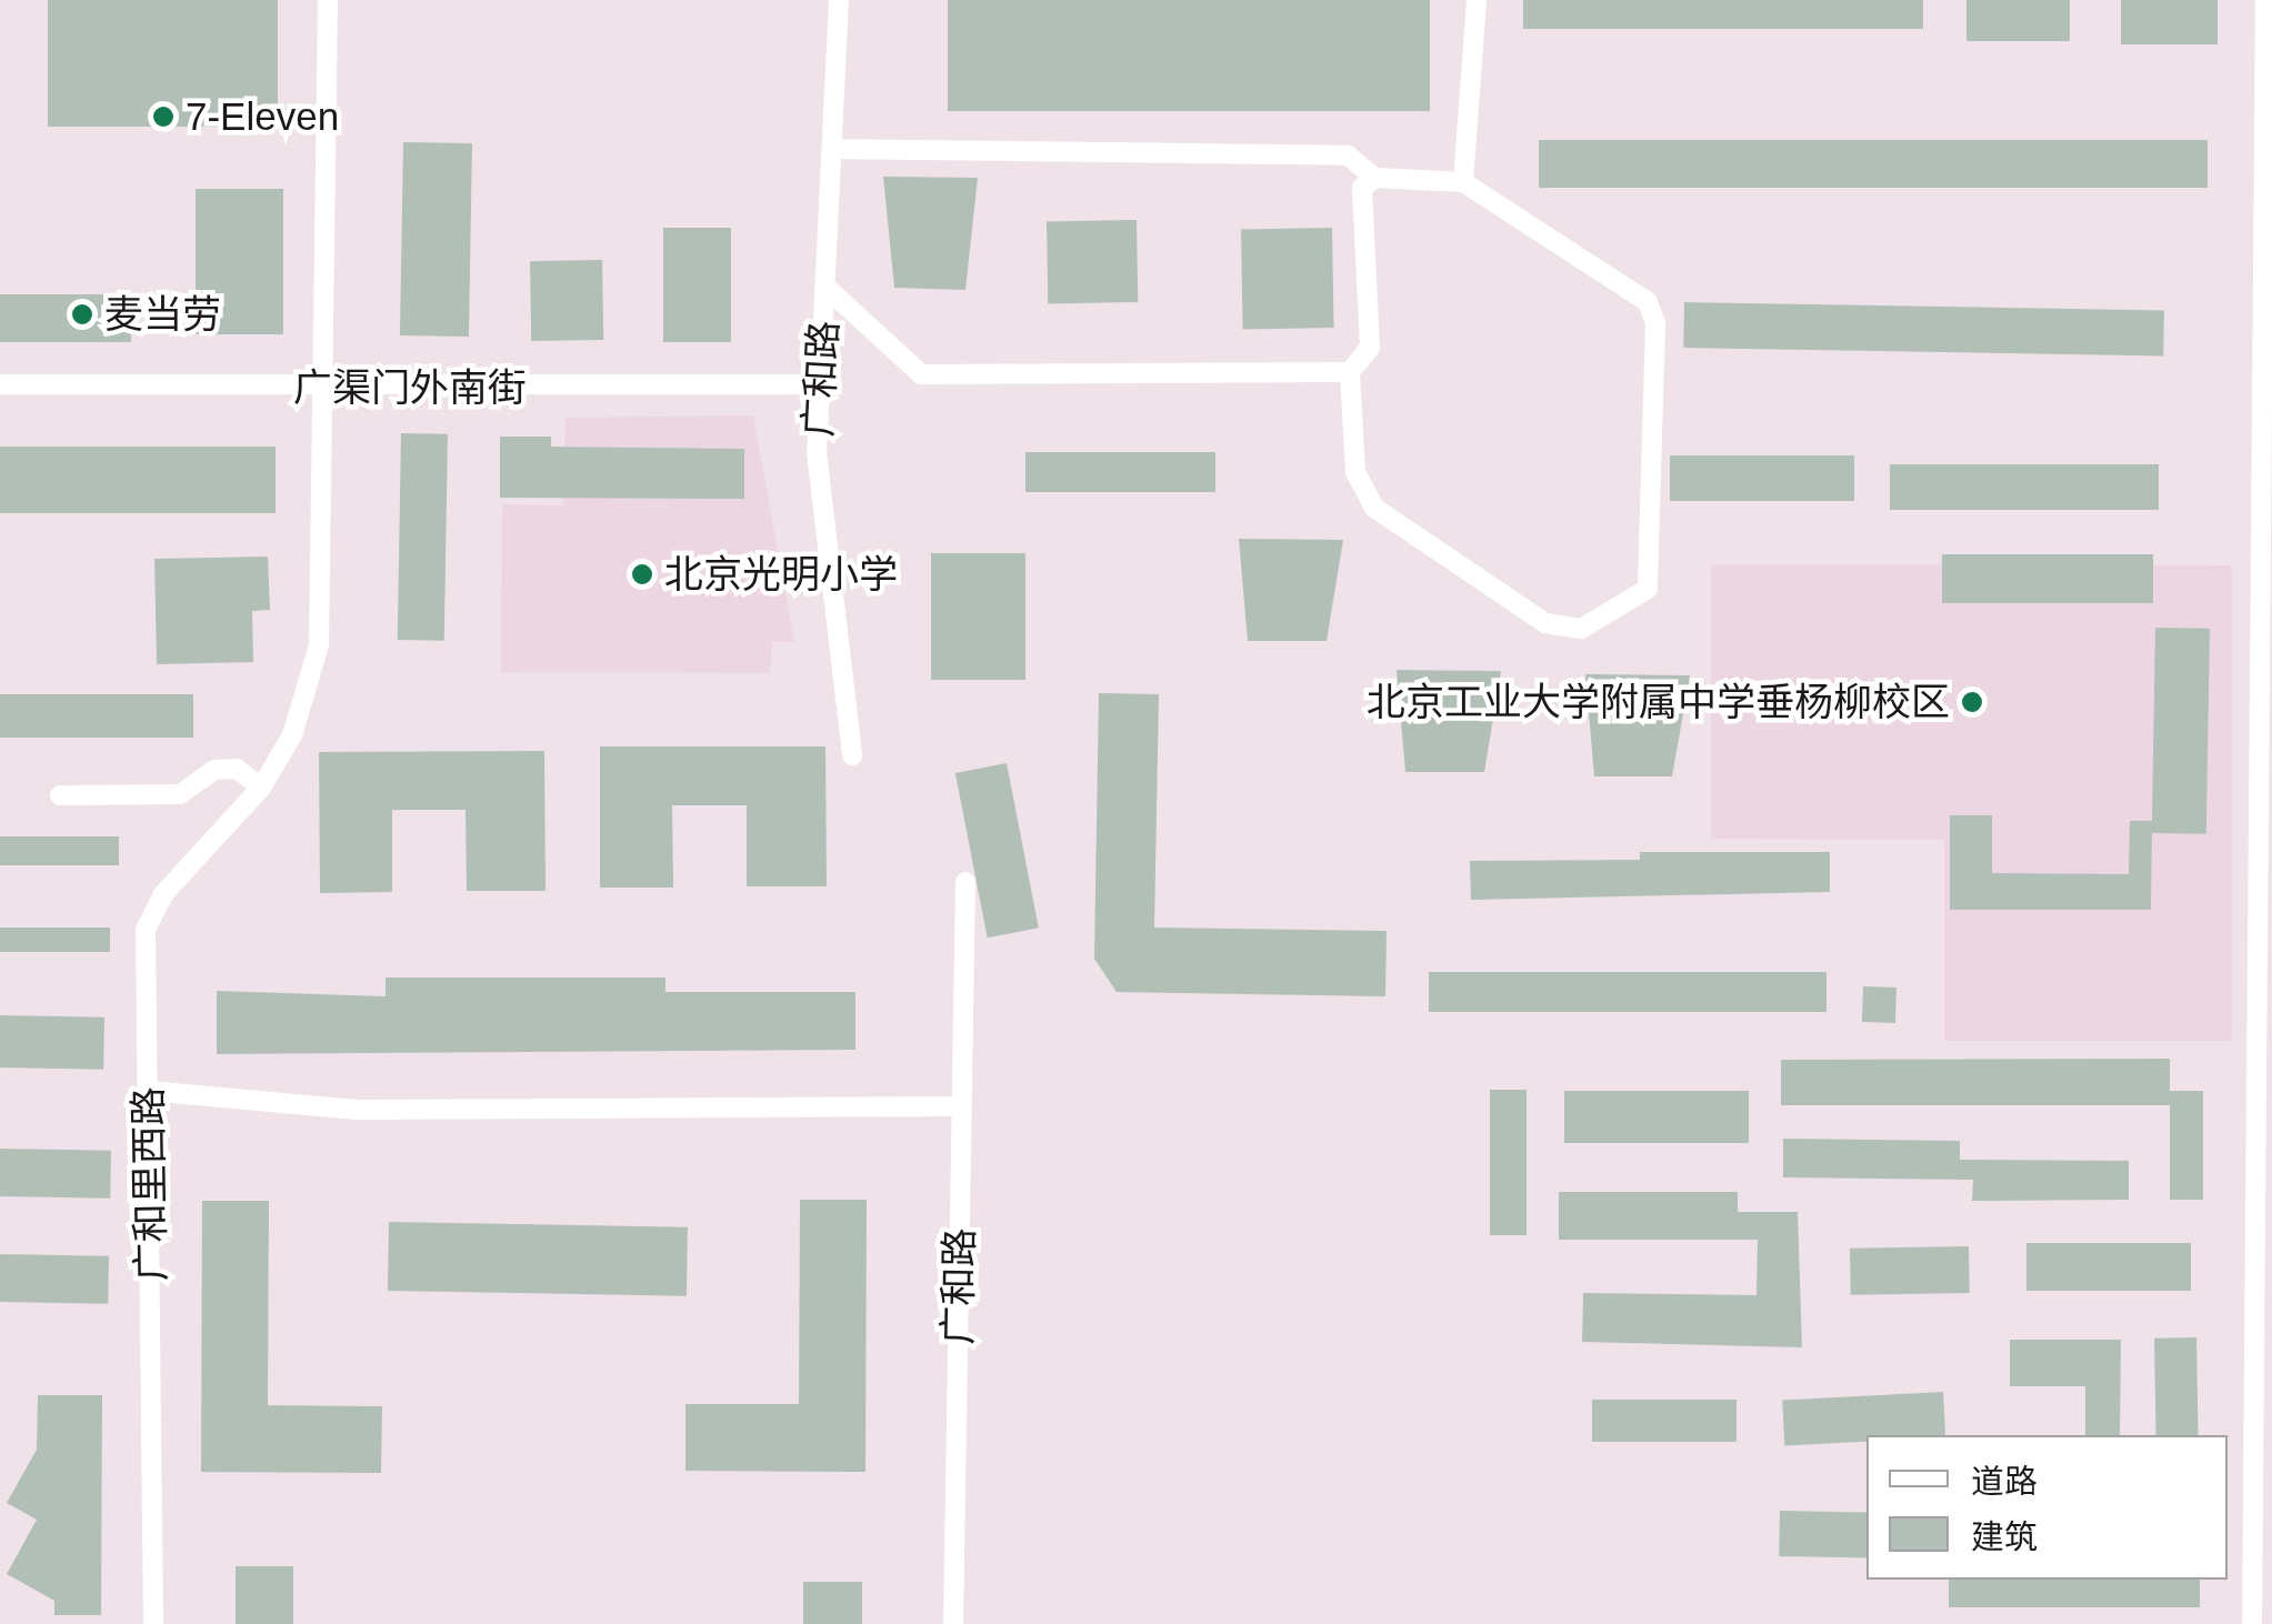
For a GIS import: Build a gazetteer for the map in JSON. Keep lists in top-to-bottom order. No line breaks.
{"streets":{"street":["广和路","广渠门外南街","广和里西路"]},"crossings":[["广和路","广渠门外南街"],["广渠门外南街","广和里西路"]],"places":["7-Eleven","麦当劳","北京光明小学","北京工业大学附属中学垂杨柳校区"],"legend":["道路","建筑"]}
